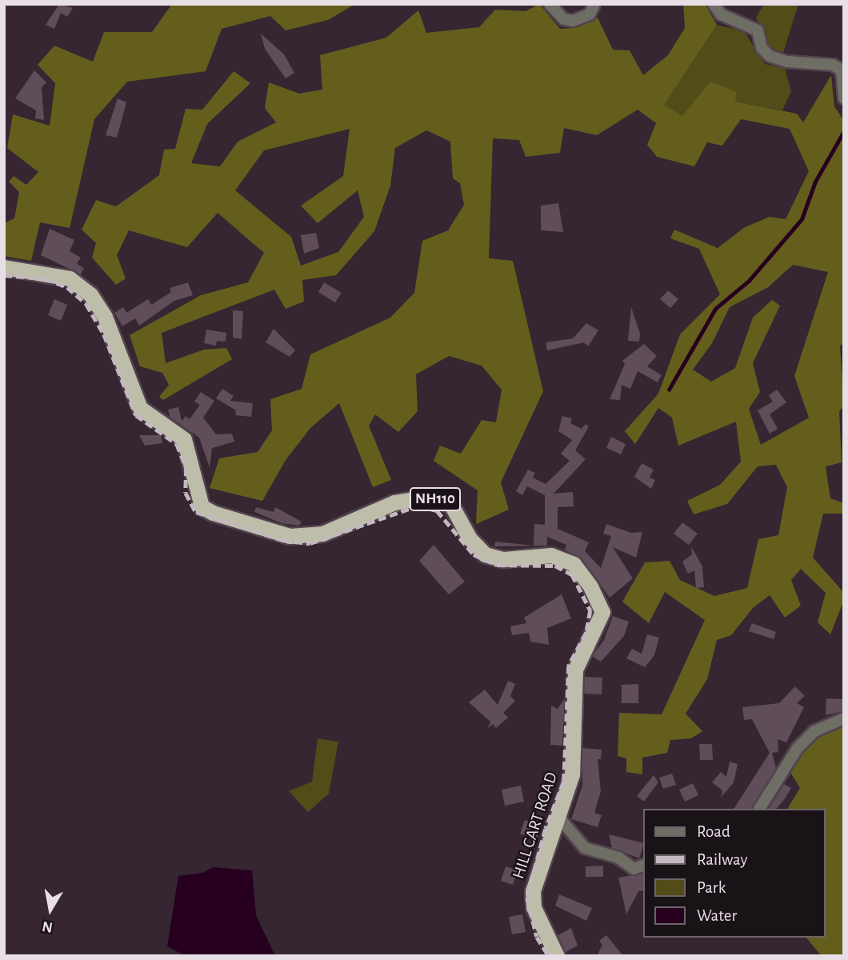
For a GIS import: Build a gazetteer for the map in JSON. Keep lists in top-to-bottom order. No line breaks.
{"streets":{"highway":["NH110","HILL CART ROAD"]},"legend":["Road","Railway","Park","Water"],"north":"bottom"}
